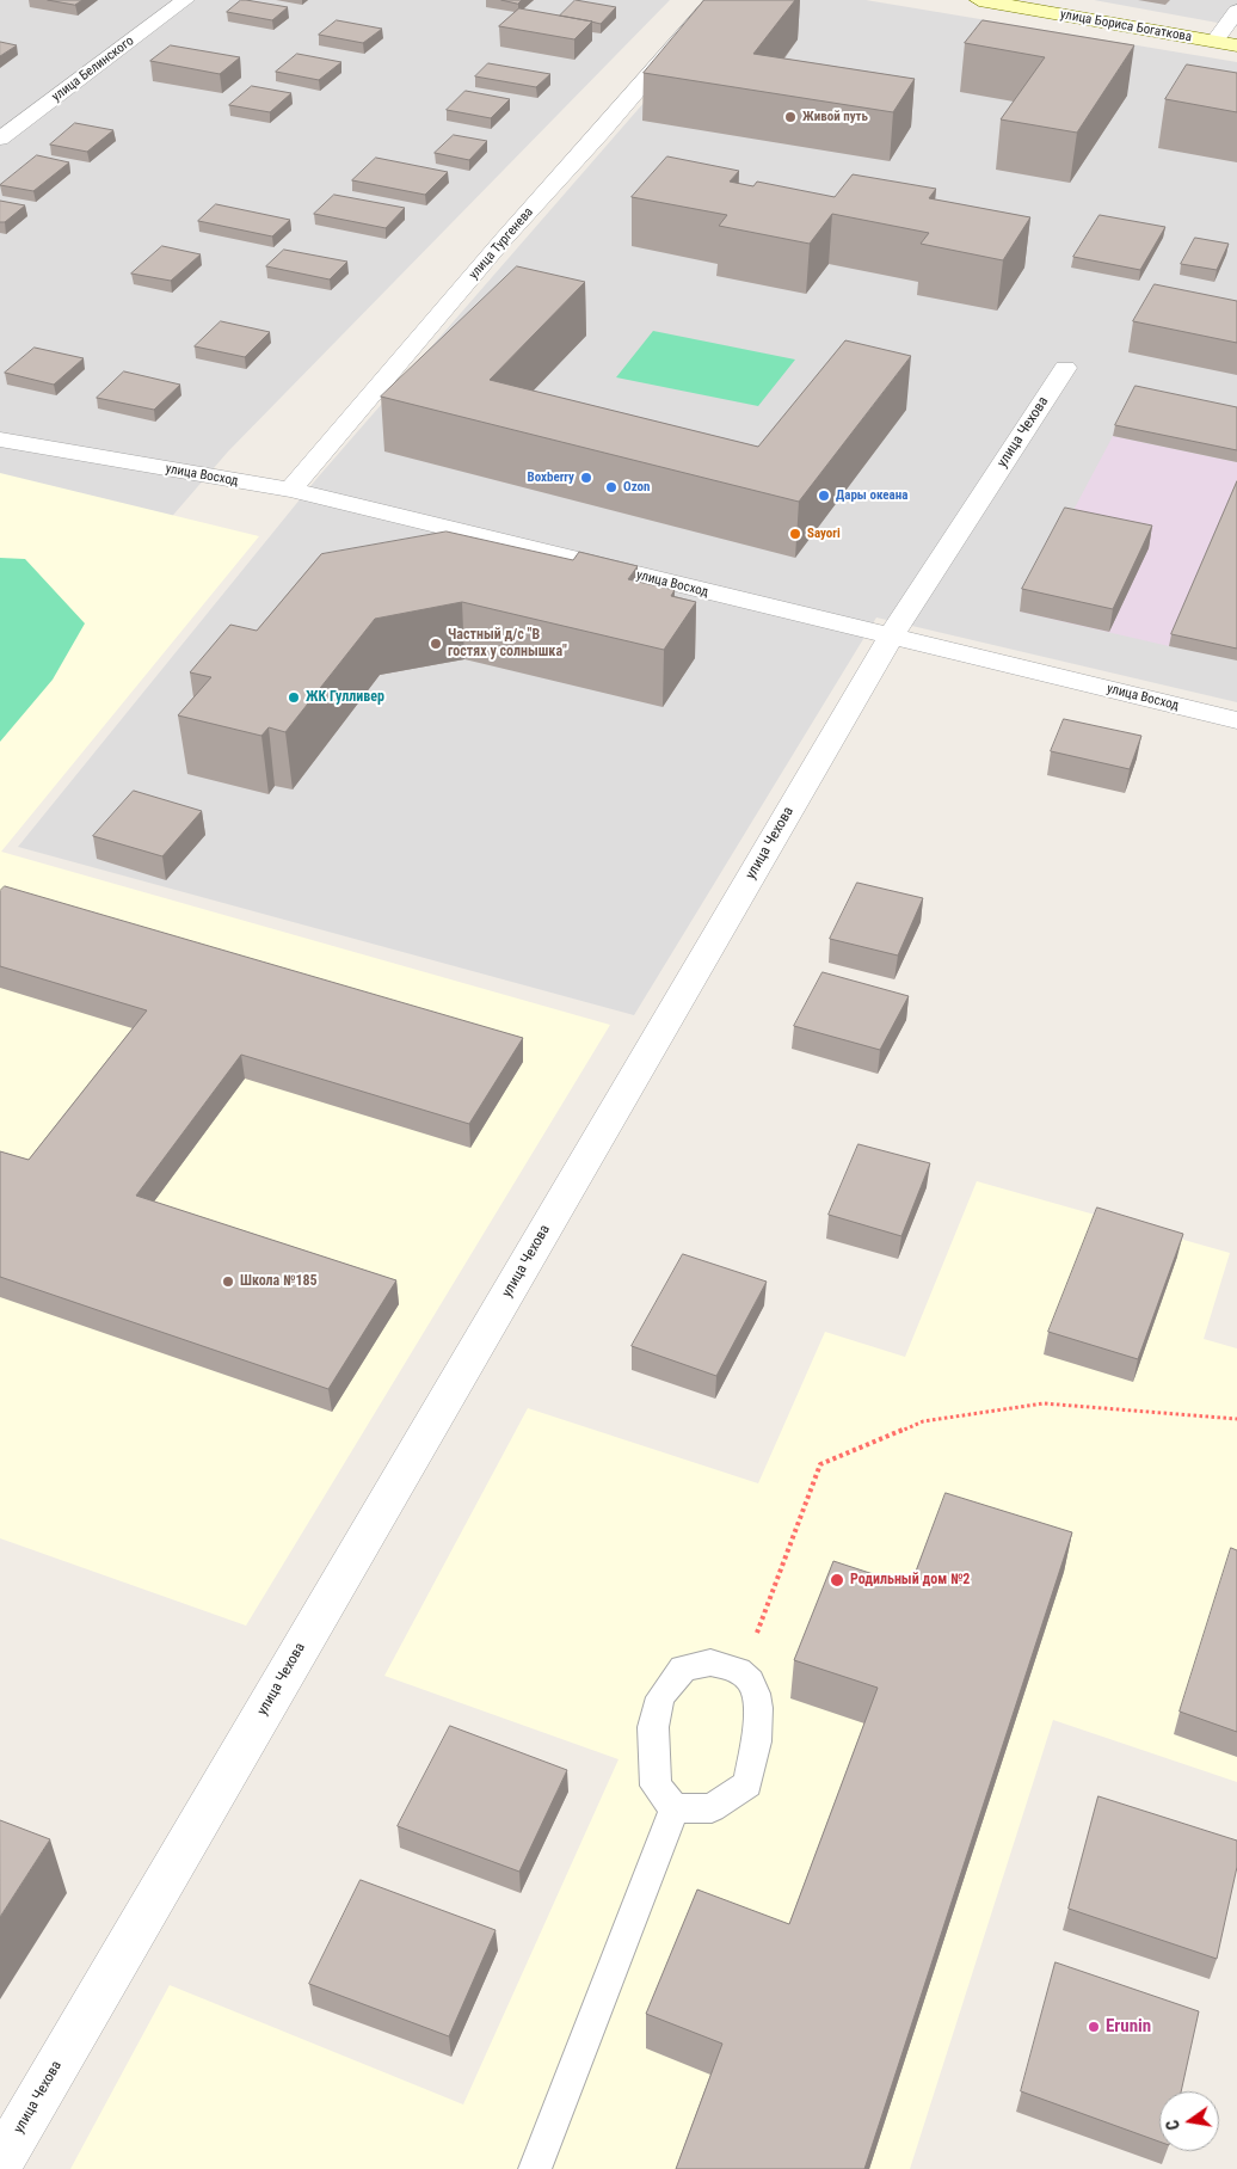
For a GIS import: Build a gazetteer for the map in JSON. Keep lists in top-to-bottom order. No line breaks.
{"streets":{"main road":["улица Бориса Богаткова"],"street":["улица Белинского","улица Тургенева","улица Чехова","улица Восход"]},"crossings":[["улица Тургенева","улица Восход"],["улица Чехова","улица Восход"]],"places":["Живой путь","Boxberry","Ozon","Дары океана","Sayori","Частный д/c \"В гостях у солнышка\"","ЖК Гулливер","Школа №185","Родильный дом №2","Erunin"],"north":"left"}
